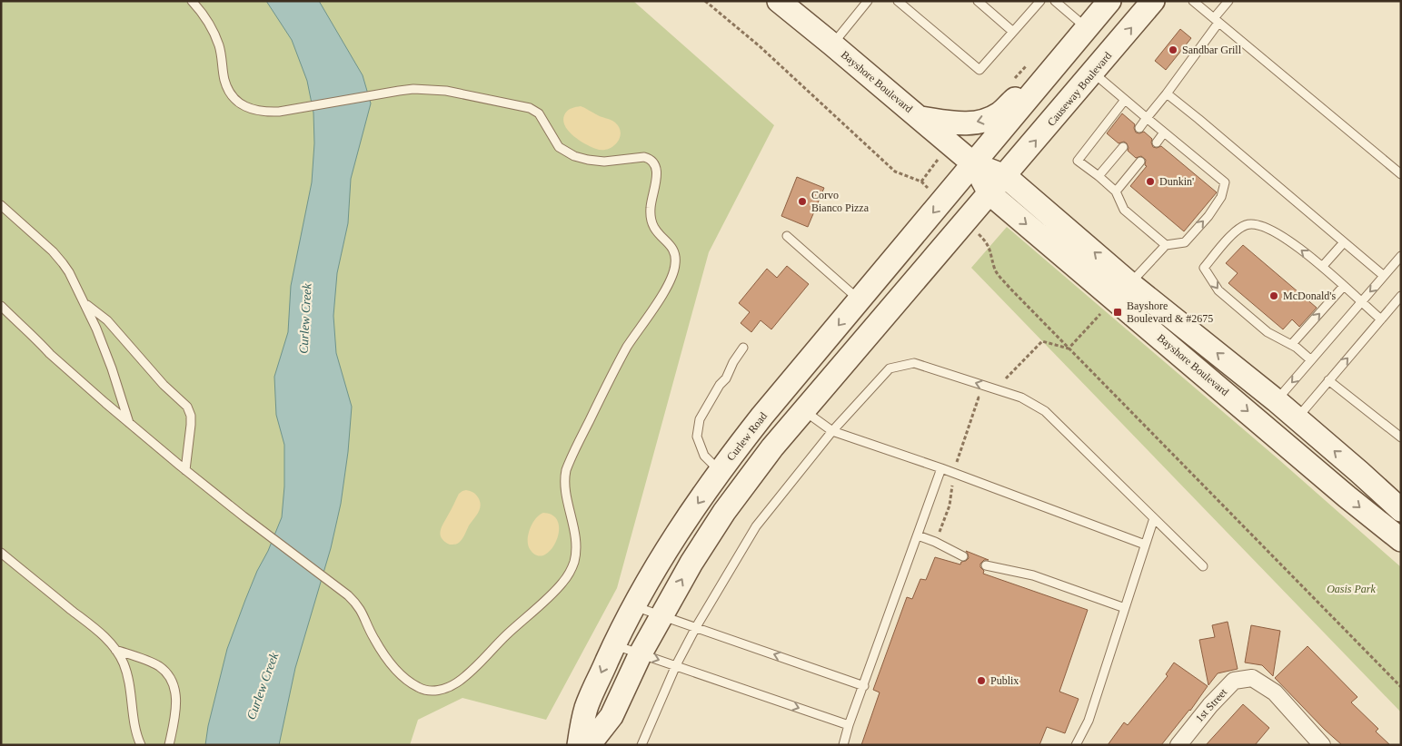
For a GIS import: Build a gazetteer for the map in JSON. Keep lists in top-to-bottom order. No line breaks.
{"streets":{"main road":["Bayshore Boulevard","Causeway Boulevard","Curlew Road"],"street":["1st Street"]},"crossings":[["Bayshore Boulevard","Causeway Boulevard"],["Bayshore Boulevard","Curlew Road"],["Causeway Boulevard","Curlew Road"]],"water":["Curlew Creek"],"parks":["Oasis Park"],"places":{"other":["Sandbar Grill","Dunkin'","Corvo Bianco Pizza","McDonald's","Publix"],"transit":["Bayshore Boulevard & #2675"]}}
